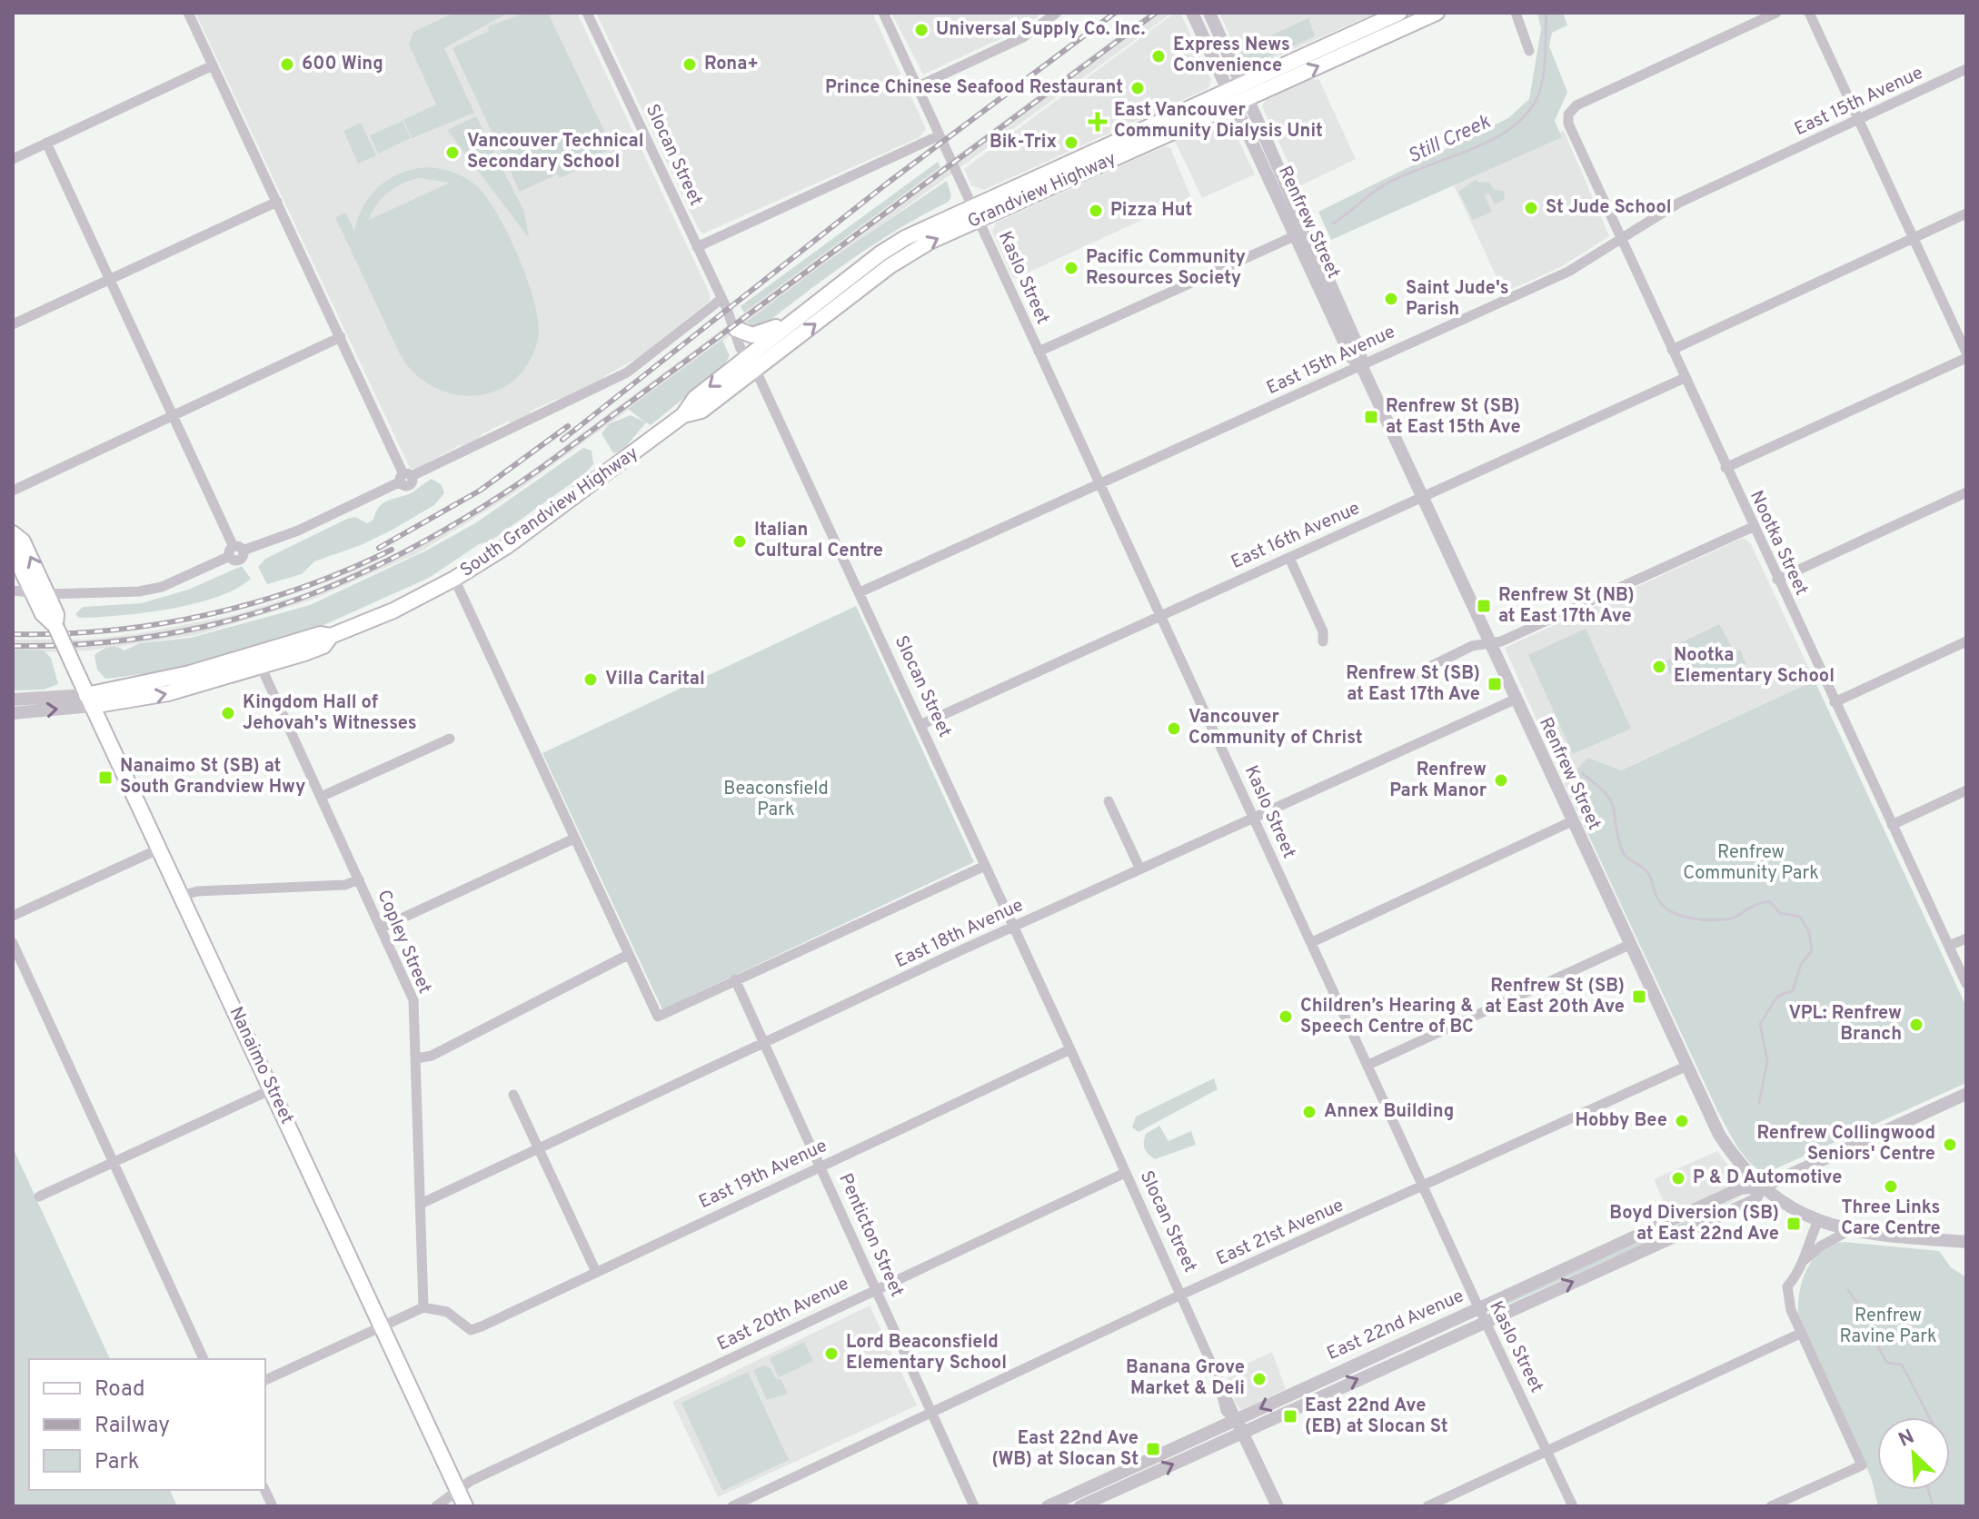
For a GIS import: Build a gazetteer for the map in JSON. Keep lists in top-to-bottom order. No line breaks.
{"streets":{"main road":["Grandview Highway","South Grandview Highway","Nanaimo Street"],"street":["East 15th Avenue","Slocan Street","Renfrew Street","Kaslo Street","East 16th Avenue","Nootka Street","East 18th Avenue","Copley Street","East 19th Avenue","East 21st Avenue","Penticton Street","East 20th Avenue","East 22nd Avenue"]},"crossings":[["East 15th Avenue","Slocan Street"],["East 15th Avenue","Renfrew Street"],["East 15th Avenue","Kaslo Street"],["East 15th Avenue","Nootka Street"],["Slocan Street","South Grandview Highway"],["Slocan Street","East 16th Avenue"],["Slocan Street","East 18th Avenue"],["Slocan Street","East 19th Avenue"],["Slocan Street","East 21st Avenue"],["Slocan Street","East 20th Avenue"],["Slocan Street","East 22nd Avenue"],["Grandview Highway","Renfrew Street"],["Grandview Highway","Kaslo Street"],["Grandview Highway","South Grandview Highway"],["Renfrew Street","East 16th Avenue"],["Renfrew Street","East 18th Avenue"],["Renfrew Street","East 21st Avenue"],["Renfrew Street","East 22nd Avenue"],["Kaslo Street","East 16th Avenue"],["Kaslo Street","East 18th Avenue"],["Kaslo Street","East 21st Avenue"],["Kaslo Street","East 22nd Avenue"],["South Grandview Highway","Copley Street"],["South Grandview Highway","Nanaimo Street"],["East 16th Avenue","Nootka Street"],["East 18th Avenue","Copley Street"],["East 18th Avenue","Penticton Street"],["Copley Street","East 19th Avenue"],["Nanaimo Street","East 20th Avenue"],["East 19th Avenue","Penticton Street"],["East 21st Avenue","Penticton Street"],["Penticton Street","East 20th Avenue"]],"water":["Still Creek"],"parks":["Beaconsfield Park","Renfrew Community Park","Renfrew Ravine Park"],"places":{"other":["Universal Supply Co. Inc.","Express News Convenience","600 Wing","Rona+","Prince Chinese Seafood Restaurant","Bik-Trix","Vancouver Technical Secondary School","St Jude School","Pizza Hut","Pacific Community Resources Society","Saint Jude's Parish","Italian Cultural Centre","Nootka Elementary School","Villa Carital","Kingdom Hall of Jehovah's Witnesses","Vancouver Community of Christ","Renfrew Park Manor","Children’s Hearing & Speech Centre of BC","VPL: Renfrew Branch","Annex Building","Hobby Bee","Renfrew Collingwood Seniors' Centre","P & D Automotive","Three Links Care Centre","Lord Beaconsfield Elementary School","Banana Grove Market & Deli"],"health":["East Vancouver Community Dialysis Unit"],"transit":["Renfrew St (SB) at East 15th Ave","Renfrew St (NB) at East 17th Ave","Renfrew St (SB) at East 17th Ave","Nanaimo St (SB) at South Grandview Hwy","Renfrew St (SB) at East 20th Ave","Boyd Diversion (SB) at East 22nd Ave","East 22nd Ave (EB) at Slocan St","East 22nd Ave (WB) at Slocan St"]},"legend":["Road","Railway","Park"],"north":"top left"}
